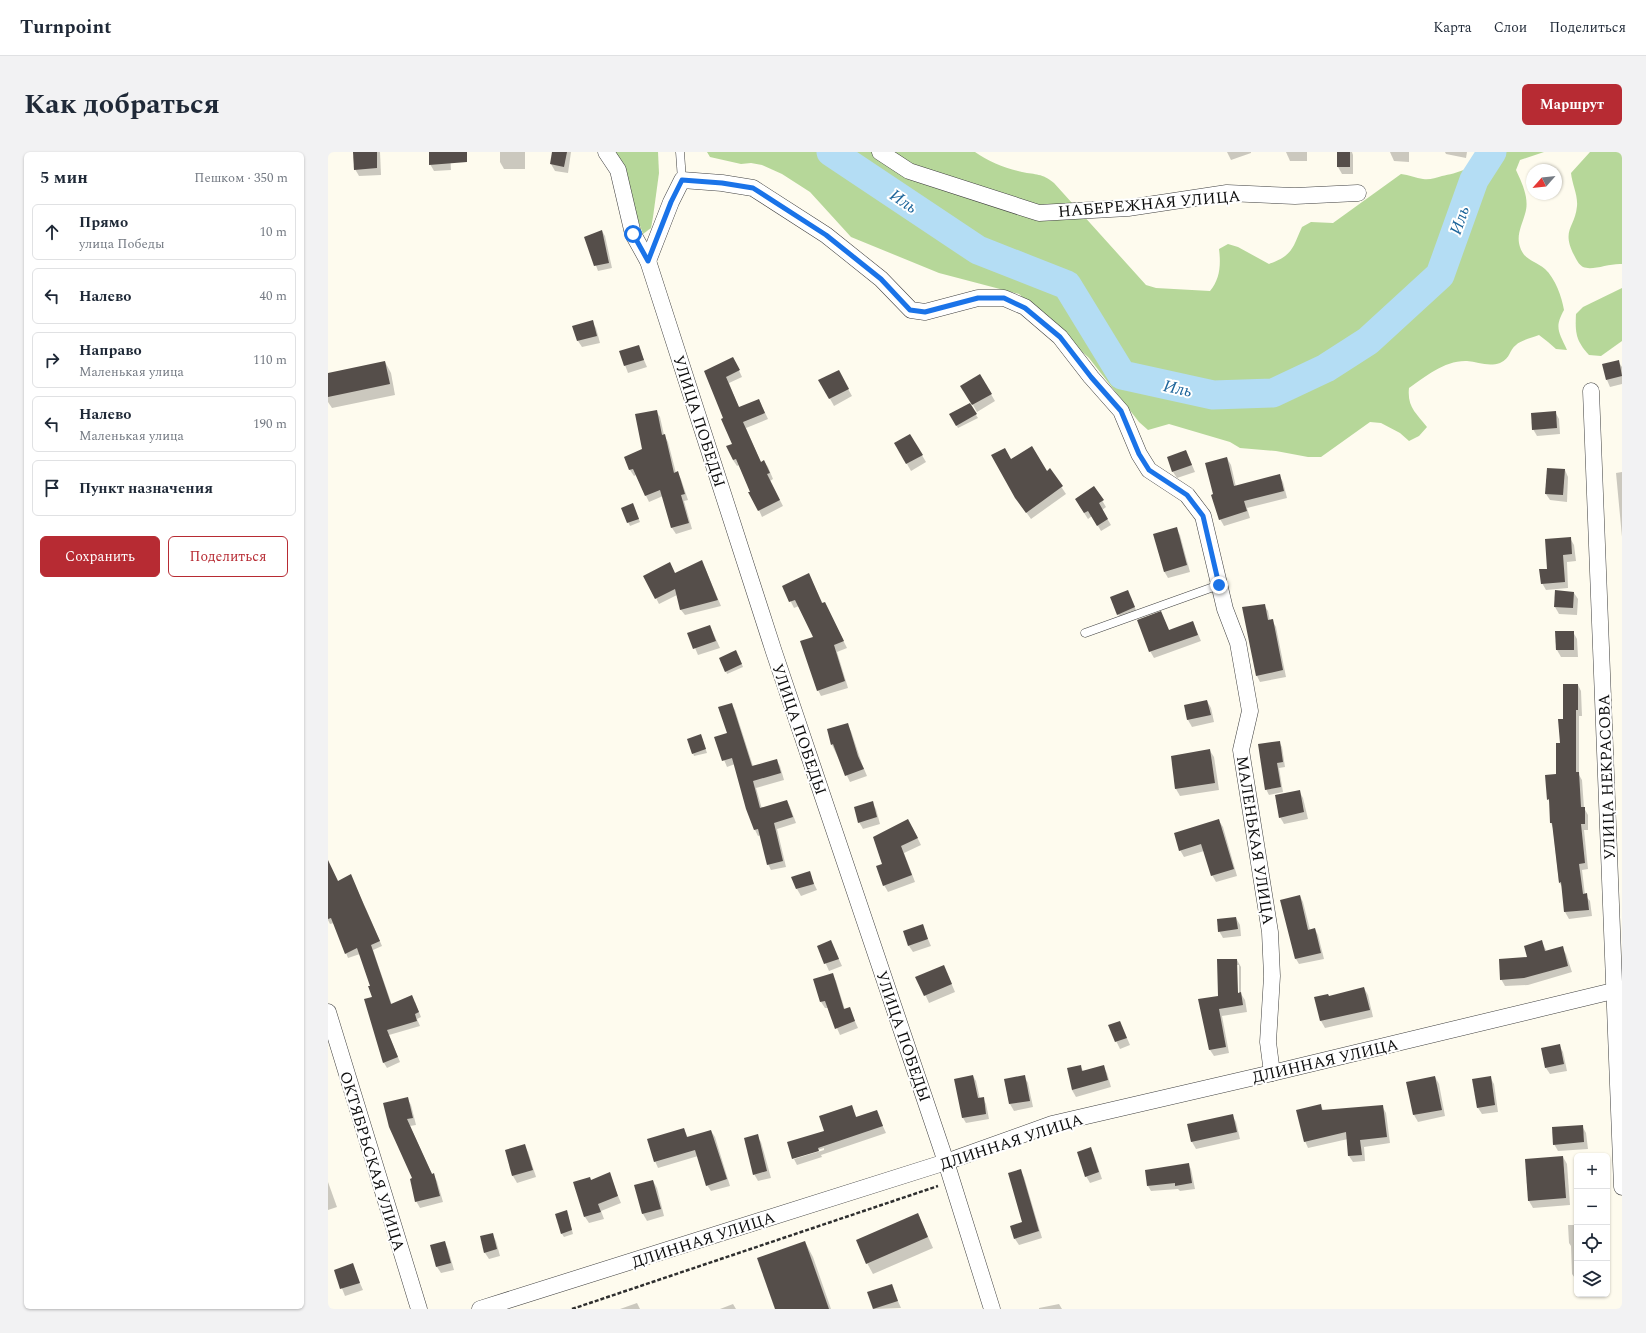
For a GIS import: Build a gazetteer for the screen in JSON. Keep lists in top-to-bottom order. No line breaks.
{"streets":{"street":["НАБЕРЕЖНАЯ УЛИЦА","УЛИЦА ПОБЕДЫ","УЛИЦА НЕКРАСОВА","МАЛЕНЬКАЯ УЛИЦА","ДЛИННАЯ УЛИЦА","ОКТЯБРЬСКАЯ УЛИЦА"]},"crossings":[["УЛИЦА ПОБЕДЫ","ДЛИННАЯ УЛИЦА"],["УЛИЦА НЕКРАСОВА","ДЛИННАЯ УЛИЦА"],["МАЛЕНЬКАЯ УЛИЦА","ДЛИННАЯ УЛИЦА"]],"water":["Иль"],"north":"bottom left","page":{"header":"Turnpoint","nav":["Карта","Слои","Поделиться"],"title":"Как добраться","buttons":["Маршрут",["Сохранить","Поделиться"]],"heading":["5 мин","Пешком · 350 m"],"list":[["Прямо","улица Победы","10 m"],["Налево","40 m"],["Направо","Маленькая улица","110 m"],["Налево","Маленькая улица","190 m"],"Пункт назначения"],"map_buttons":["+","−"]}}
